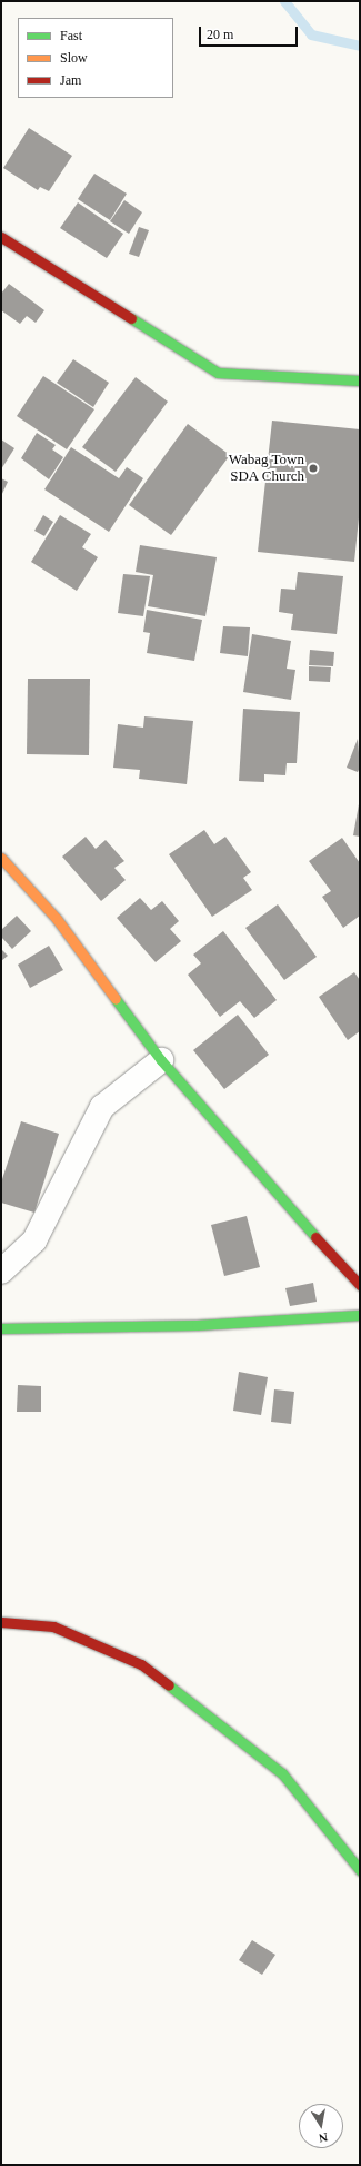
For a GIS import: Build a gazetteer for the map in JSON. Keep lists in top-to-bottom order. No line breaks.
{"places":["Wabag Town SDA Church"],"legend":["Fast","Slow","Jam"],"scale_bar":"20 m","north":"bottom"}
